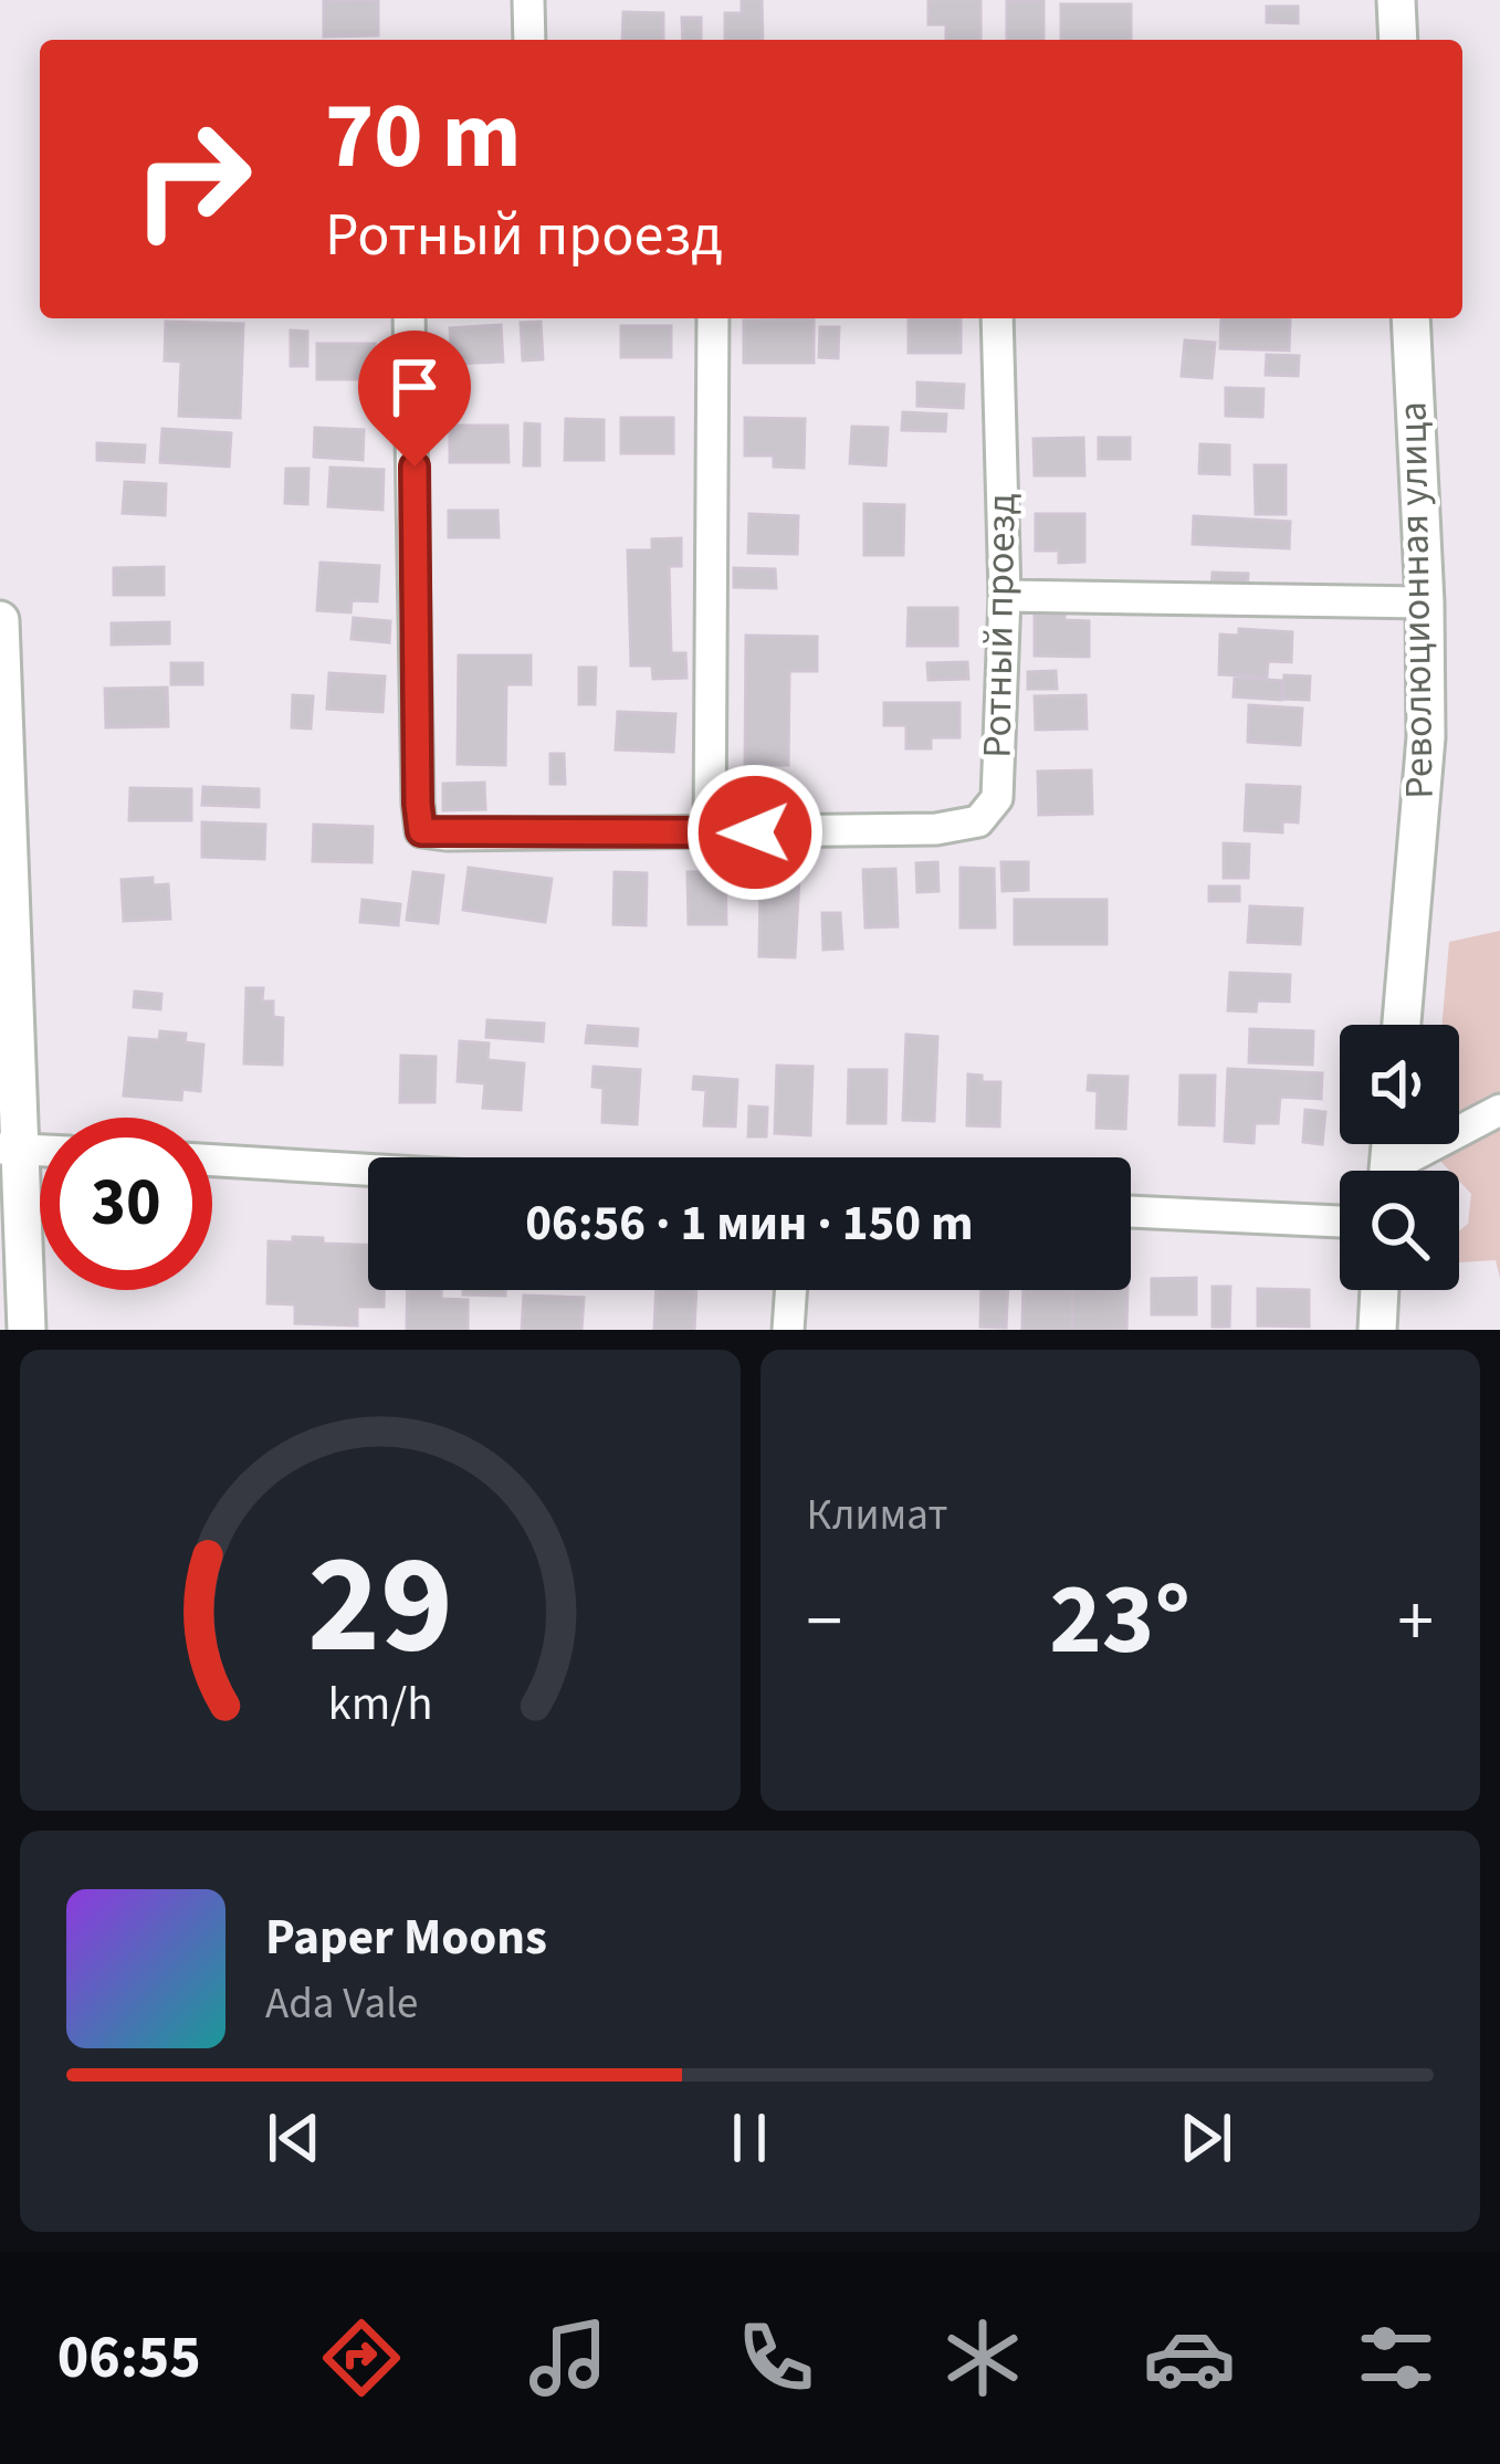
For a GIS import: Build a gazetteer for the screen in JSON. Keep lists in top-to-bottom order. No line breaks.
{"streets":{"street":["Революционная улица","Ротный проезд"]},"page":{"turn":["70 m","Ротный проезд"],"limit":"30","trip":"06:56 · 1 мин · 150 m","tile":"Климат","heat":["−","23°","+"],"song":["Paper Moons","Ada Vale"],"tabs":"06:55","gauge":["29","km/h"]}}
